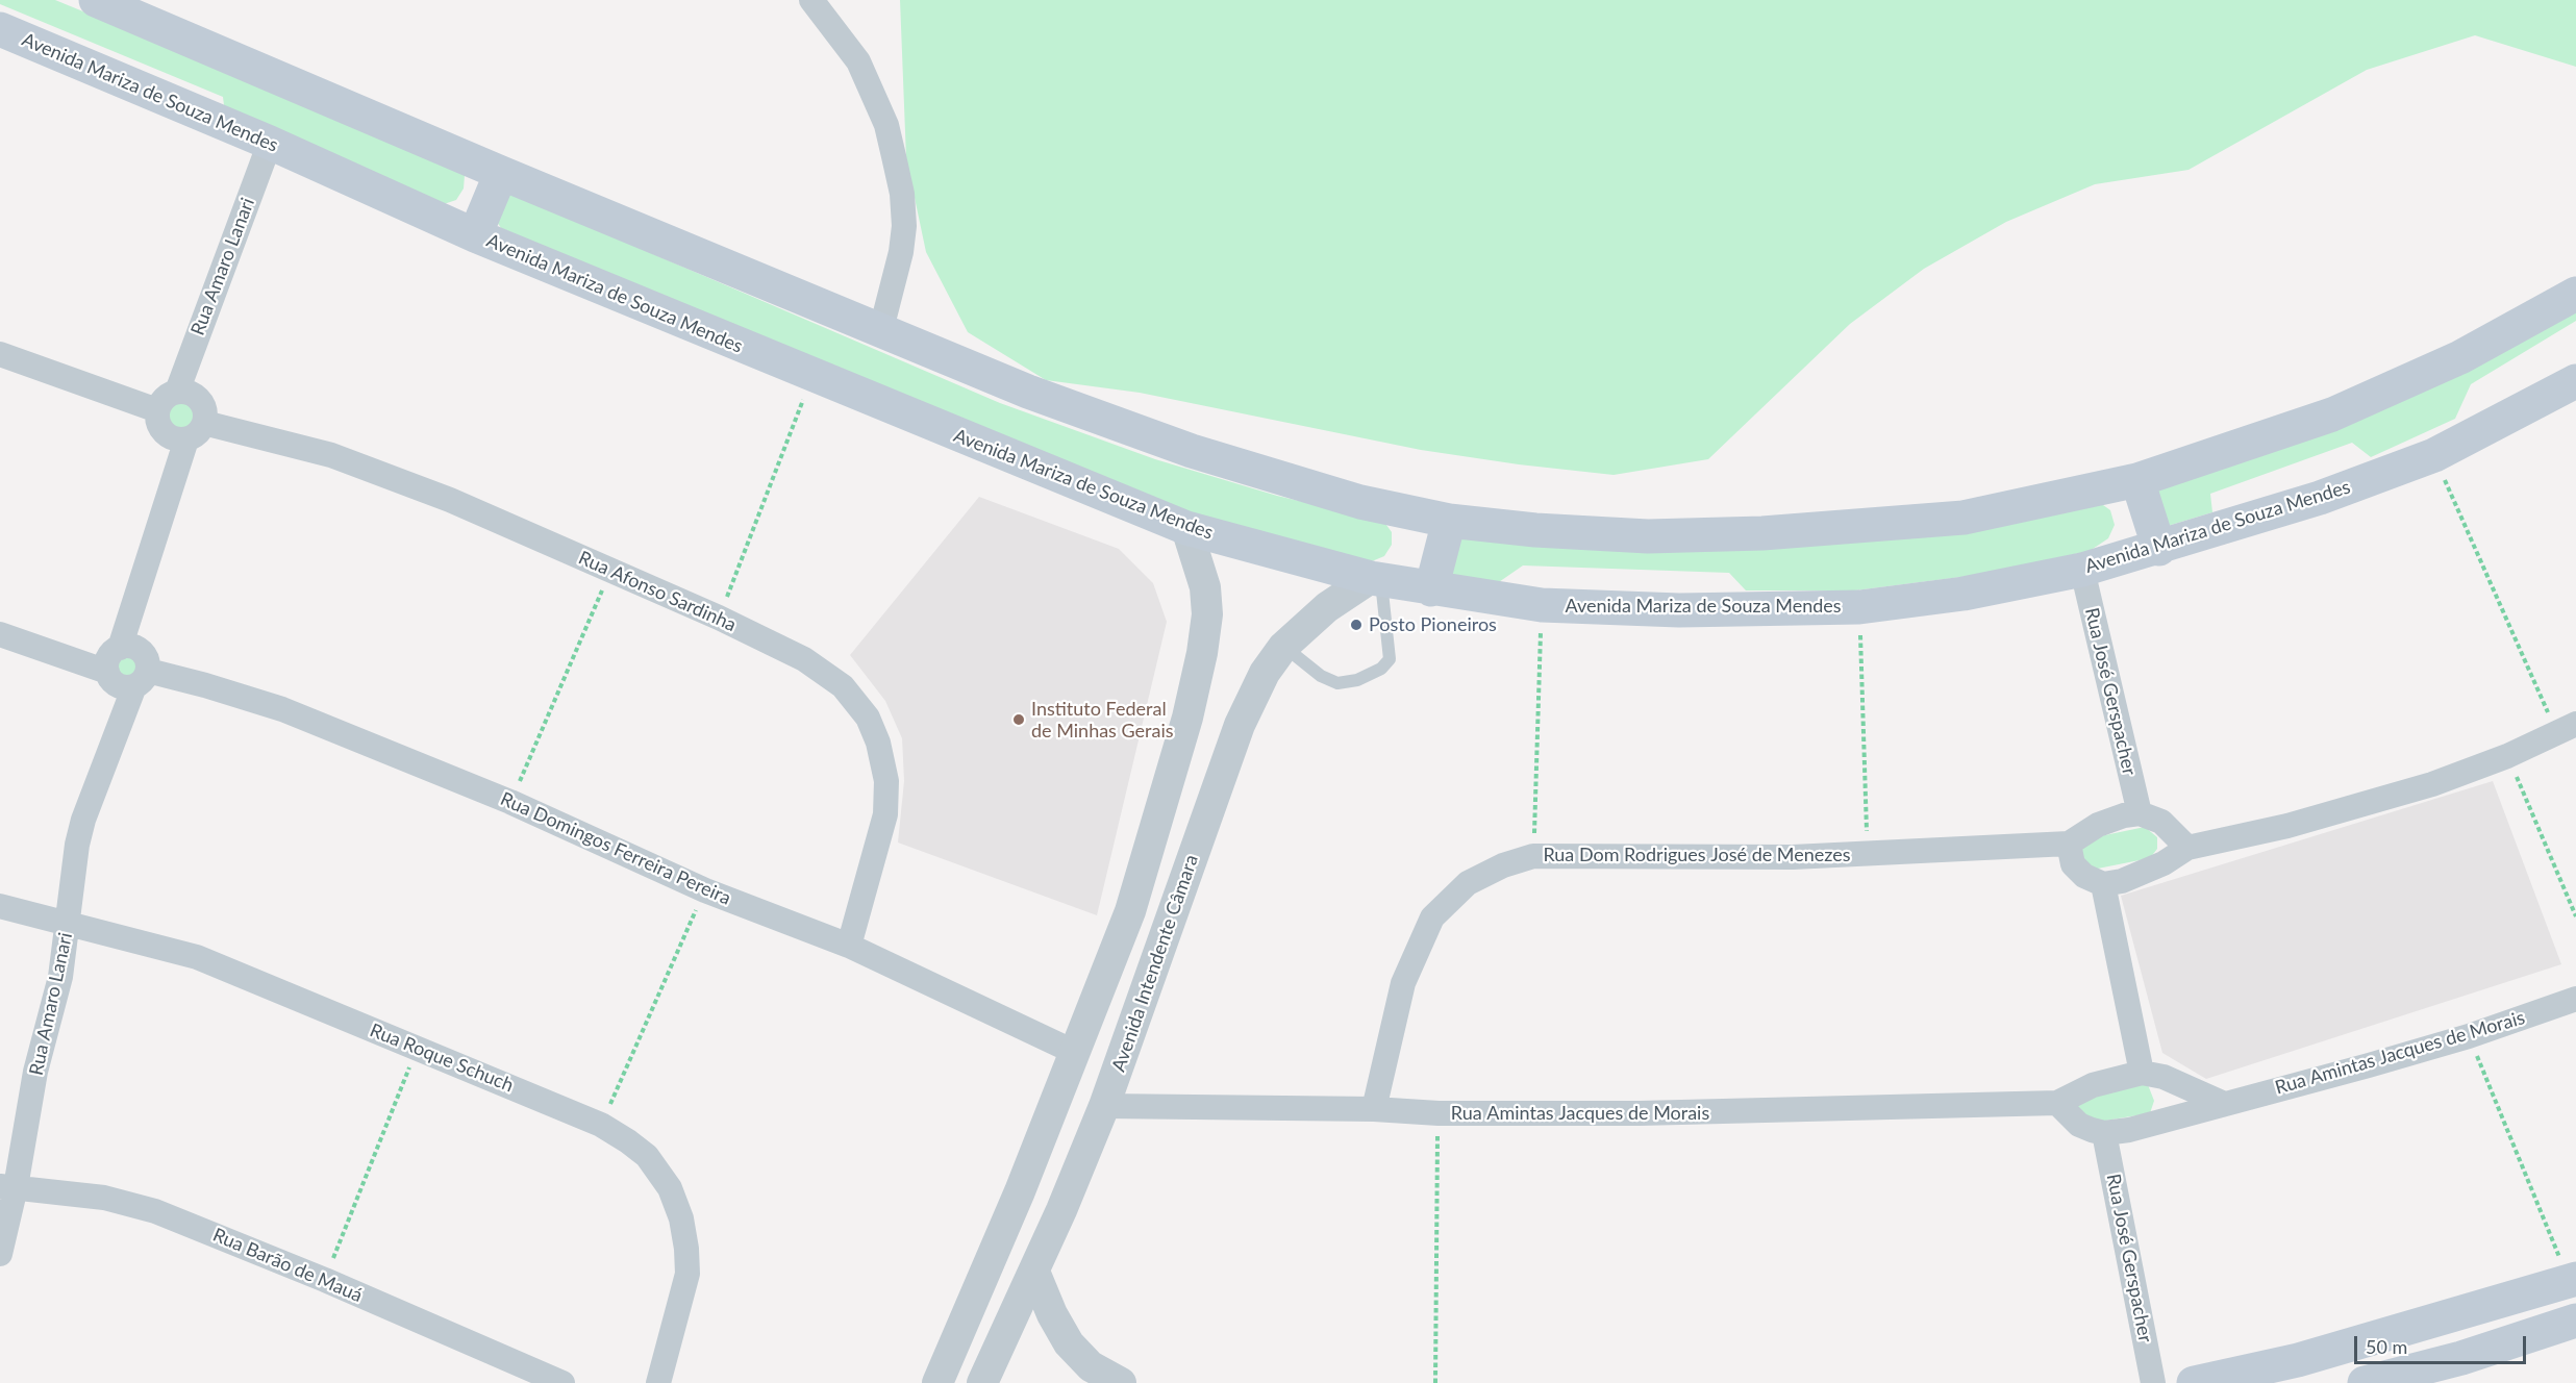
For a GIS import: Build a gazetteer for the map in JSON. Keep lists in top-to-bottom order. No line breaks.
{"streets":{"main road":["Avenida Mariza de Souza Mendes"],"street":["Rua Amaro Lanari","Rua Afonso Sardinha","Rua José Gerspacher","Rua Domingos Ferreira Pereira","Rua Dom Rodrigues José de Menezes","Avenida Intendente Câmara","Rua Amintas Jacques de Morais","Rua Roque Schuch","Rua Barão de Mauá"]},"crossings":[["Avenida Mariza de Souza Mendes","Rua Amaro Lanari"],["Avenida Mariza de Souza Mendes","Rua José Gerspacher"],["Avenida Mariza de Souza Mendes","Avenida Intendente Câmara"],["Rua Amaro Lanari","Rua Afonso Sardinha"],["Rua Amaro Lanari","Rua Domingos Ferreira Pereira"],["Rua Amaro Lanari","Rua Roque Schuch"],["Rua Amaro Lanari","Rua Barão de Mauá"],["Rua Afonso Sardinha","Rua Domingos Ferreira Pereira"],["Rua José Gerspacher","Rua Dom Rodrigues José de Menezes"],["Rua José Gerspacher","Rua Amintas Jacques de Morais"],["Rua Dom Rodrigues José de Menezes","Rua Amintas Jacques de Morais"],["Avenida Intendente Câmara","Rua Amintas Jacques de Morais"]],"places":["Posto Pioneiros","Instituto Federal de Minhas Gerais"],"scale_bar":"50 m"}
